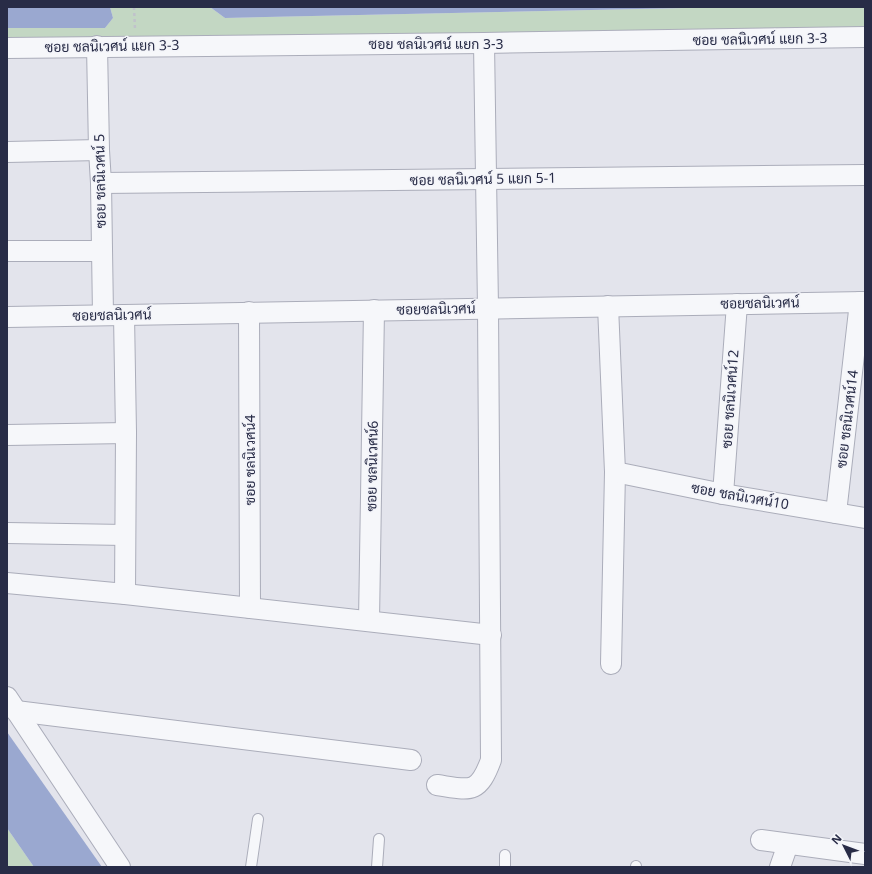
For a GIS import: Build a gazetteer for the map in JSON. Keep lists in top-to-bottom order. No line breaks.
{"streets":{"street":["ซอย ชลนิเวศน์ แยก 3-3","ซอย ชลนิเวศน์ 5 แยก 5-1","ซอย ชลนิเวศน์ 5","ซอยชลนิเวศน์","ซอย ชลนิเวศน์12","ซอย ชลนิเวศน์14","ซอย ชลนิเวศน์4","ซอย ชลนิเวศน์6","ซอย ชลนิเวศน์10"]},"crossings":[["ซอย ชลนิเวศน์ แยก 3-3","ซอย ชลนิเวศน์ 5"],["ซอย ชลนิเวศน์ 5 แยก 5-1","ซอย ชลนิเวศน์ 5"],["ซอย ชลนิเวศน์ 5","ซอยชลนิเวศน์"],["ซอยชลนิเวศน์","ซอย ชลนิเวศน์12"],["ซอยชลนิเวศน์","ซอย ชลนิเวศน์14"],["ซอยชลนิเวศน์","ซอย ชลนิเวศน์4"],["ซอยชลนิเวศน์","ซอย ชลนิเวศน์6"],["ซอย ชลนิเวศน์12","ซอย ชลนิเวศน์10"],["ซอย ชลนิเวศน์14","ซอย ชลนิเวศน์10"]],"north":"top left"}
